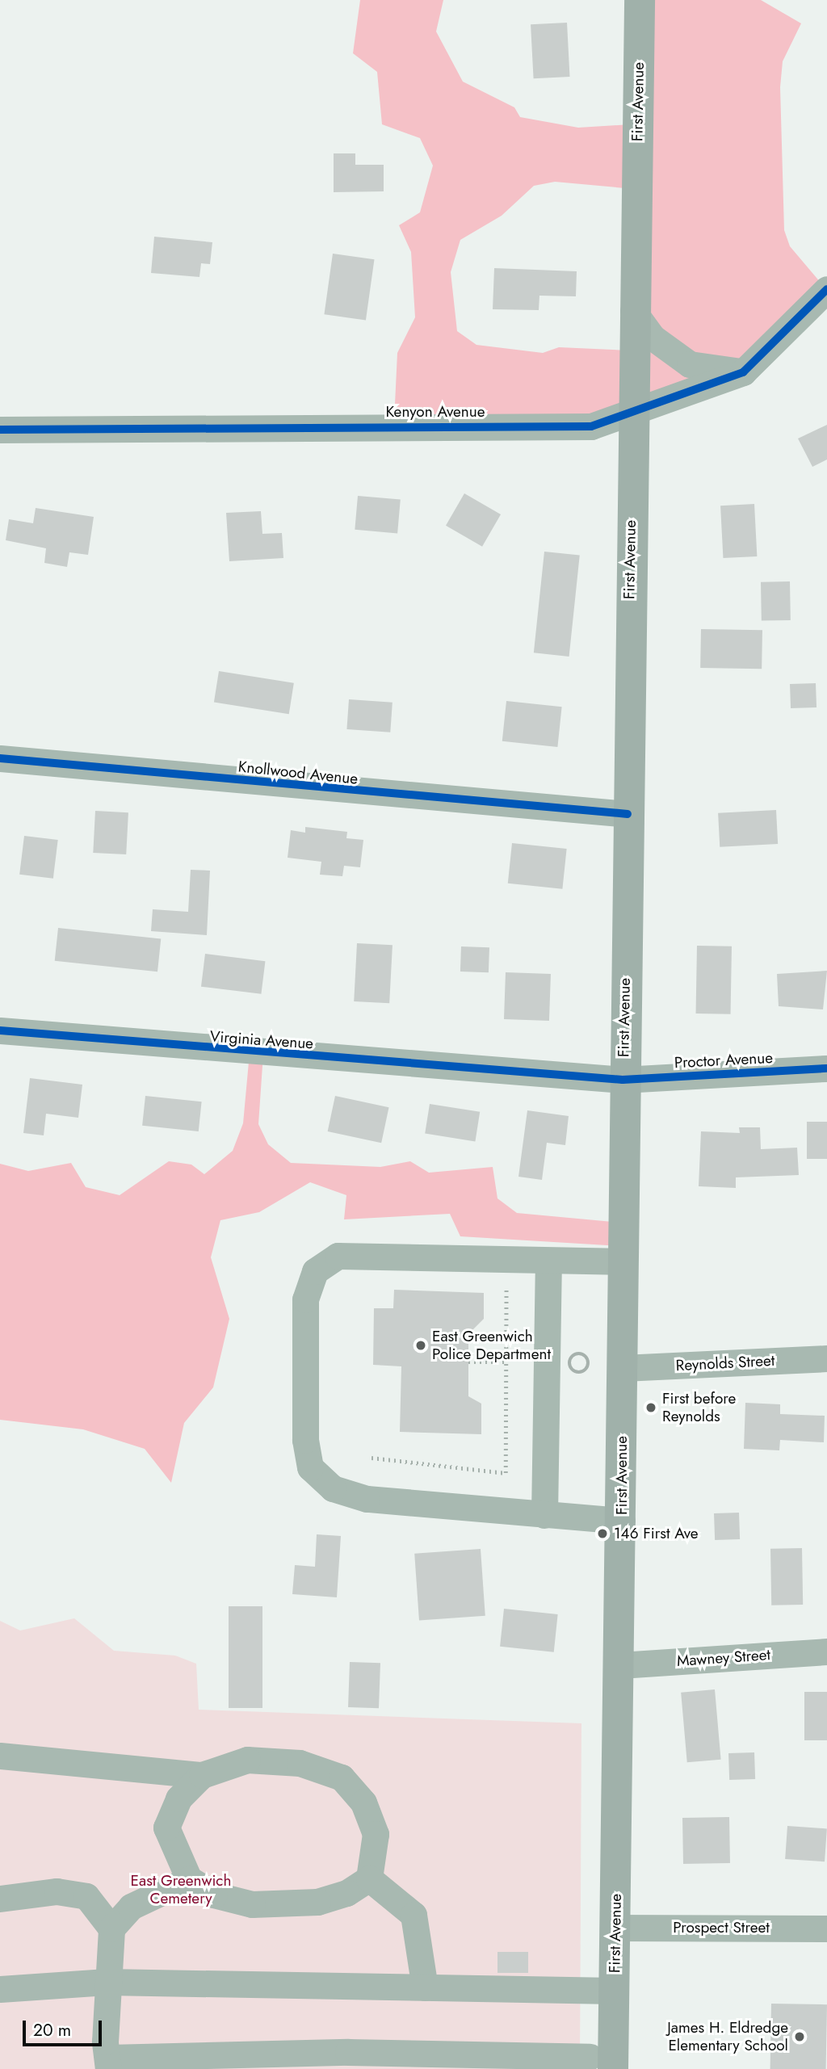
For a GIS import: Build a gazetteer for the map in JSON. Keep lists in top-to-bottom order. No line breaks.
{"streets":{"main road":["First Avenue"],"street":["Kenyon Avenue","Knollwood Avenue","Virginia Avenue","Proctor Avenue","Reynolds Street","Mawney Street","Prospect Street"]},"crossings":[["First Avenue","Kenyon Avenue"],["First Avenue","Knollwood Avenue"],["First Avenue","Virginia Avenue"],["First Avenue","Proctor Avenue"],["First Avenue","Reynolds Street"],["First Avenue","Mawney Street"],["First Avenue","Prospect Street"],["Virginia Avenue","Proctor Avenue"]],"parks":["East Greenwich Cemetery"],"places":["East Greenwich Police Department","First before Reynolds","146 First Ave","James H. Eldredge Elementary School"],"scale_bar":"20 m"}
